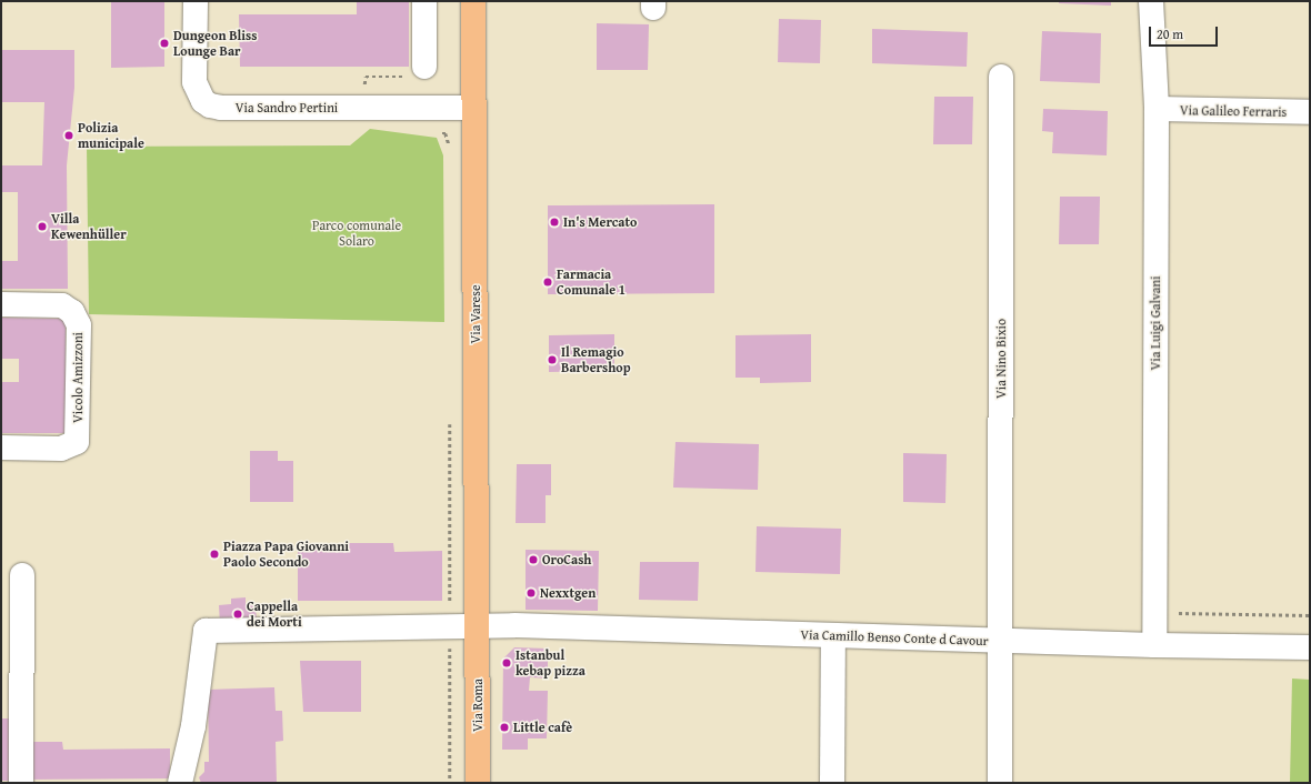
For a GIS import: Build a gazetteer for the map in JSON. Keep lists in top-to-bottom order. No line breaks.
{"streets":{"main road":["Via Varese","Via Roma"],"street":["Via Sandro Pertini","Via Galileo Ferraris","Via Luigi Galvani","Via Nino Bixio","Vicolo Amizzoni","Via Camillo Benso Conte d Cavour"]},"crossings":[["Via Sandro Pertini","Via Varese"],["Via Galileo Ferraris","Via Luigi Galvani"],["Via Varese","Via Camillo Benso Conte d Cavour"],["Via Varese","Via Roma"],["Via Luigi Galvani","Via Camillo Benso Conte d Cavour"],["Via Nino Bixio","Via Camillo Benso Conte d Cavour"],["Via Camillo Benso Conte d Cavour","Via Roma"]],"parks":["Parco comunale Solaro"],"places":["Dungeon Bliss Lounge Bar","Polizia municipale","In's Mercato","Villa Kewenhüller","Farmacia Comunale 1","Il Remagio Barbershop","Piazza Papa Giovanni Paolo Secondo","OroCash","Nexxtgen","Cappella dei Morti","Istanbul kebap pizza","Little cafè"],"scale_bar":"20 m"}
